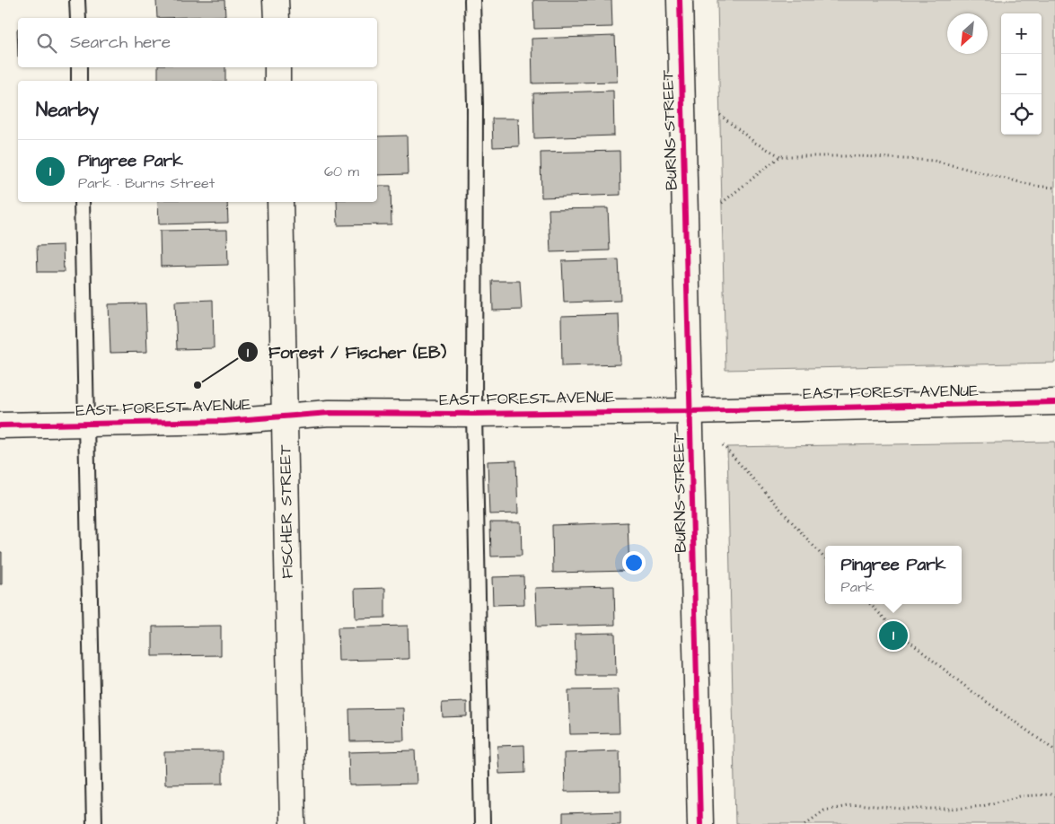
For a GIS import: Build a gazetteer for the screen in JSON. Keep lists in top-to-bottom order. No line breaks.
{"streets":{"street":["BURNS STREET","EAST FOREST AVENUE","FISCHER STREET"]},"crossings":[["BURNS STREET","EAST FOREST AVENUE"],["EAST FOREST AVENUE","FISCHER STREET"]],"places":["Forest / Fischer (EB)"],"north":"bottom left","page":{"map_buttons":["+","−"],"search":"Search here","heading":"Nearby","list":[{"mark":"1","name":"Pingree Park","note":"Park · Burns Street","value":"60 m"}],"popup":["Pingree Park","Park"],"pins":"1"}}
